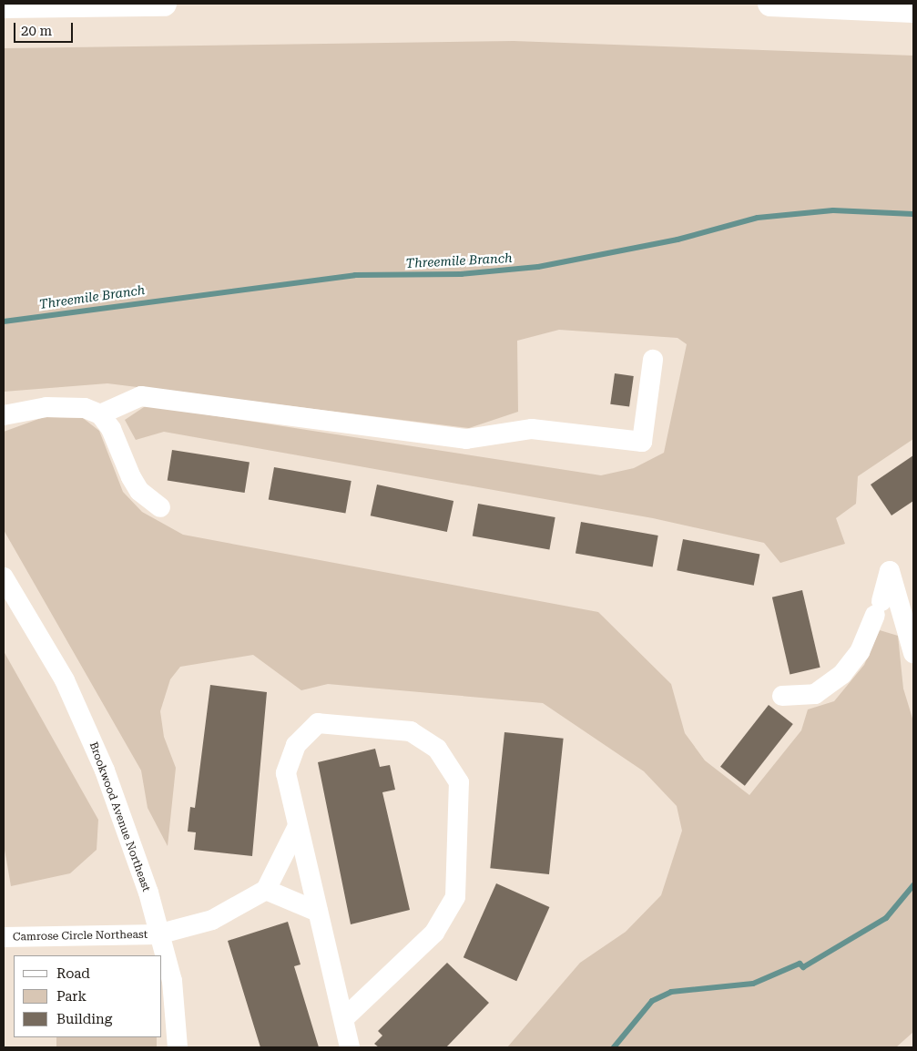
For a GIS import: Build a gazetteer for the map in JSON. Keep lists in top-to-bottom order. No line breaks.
{"streets":{"street":["Brookwood Avenue Northeast","Camrose Circle Northeast"]},"crossings":[["Brookwood Avenue Northeast","Camrose Circle Northeast"]],"water":["Threemile Branch"],"legend":["Road","Park","Building"],"scale_bar":"20 m"}
